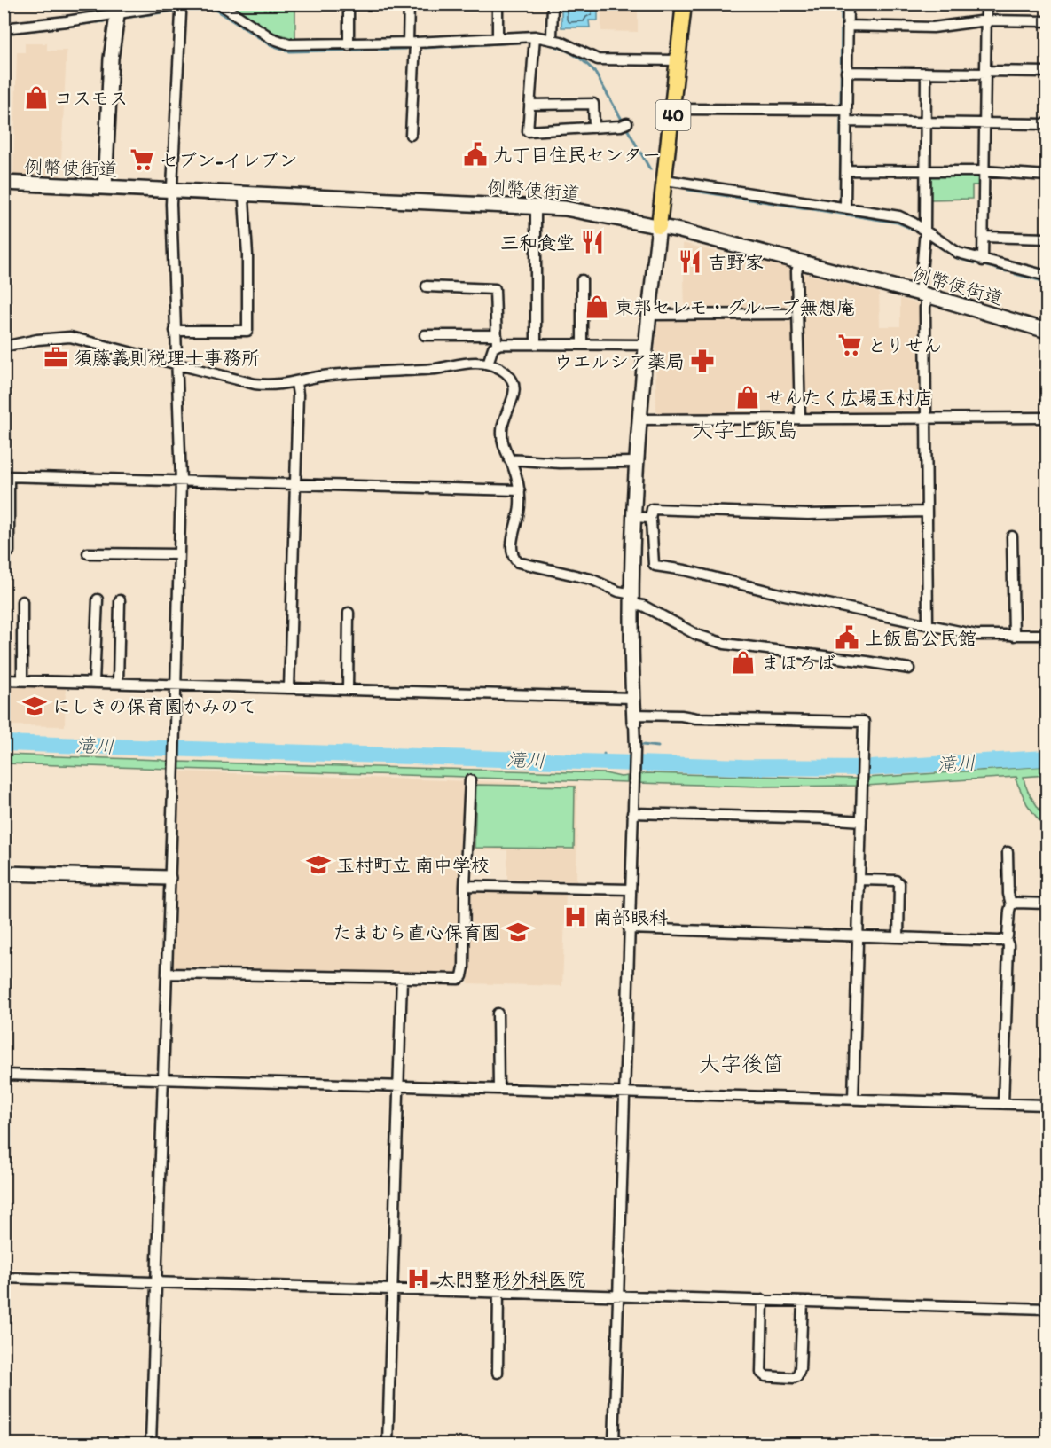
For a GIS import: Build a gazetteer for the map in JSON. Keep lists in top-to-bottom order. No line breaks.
{"streets":{"main road":["40","例幣使街道"]},"crossings":[["40","例幣使街道"]],"districts":["大字上飯島","大字後箇"],"water":["滝川"],"places":{"shop":["コスモス","東邦セレモ・グループ無想庵","せんたく広場玉村店","まほろば"],"public building":["九丁目住民センター","上飯島公民館"],"supermarket":["セブン-イレブン","とりせん"],"restaurant":["三和食堂","吉野家"],"office":["須藤義則税理士事務所"],"pharmacy":["ウエルシア薬局"],"school or university":["にしきの保育園かみのて","玉村町立 南中学校","たまむら直心保育園"],"hospital":["南部眼科","大門整形外科医院"]}}
